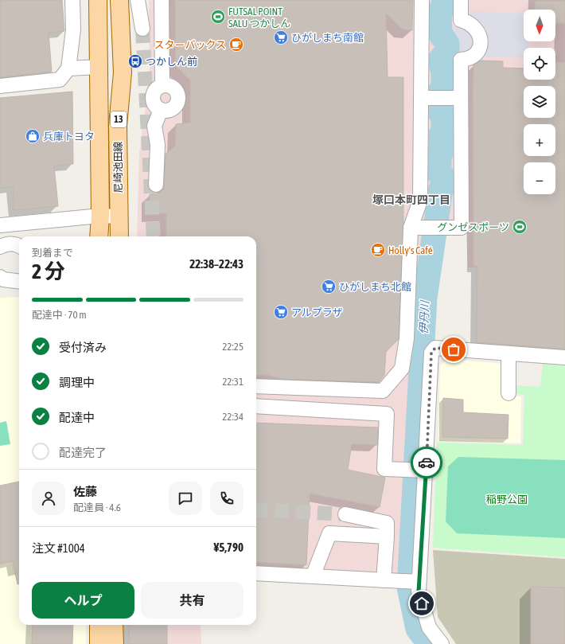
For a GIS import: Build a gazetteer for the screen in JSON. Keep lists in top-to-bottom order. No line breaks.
{"streets":{"main road":["13","尼崎池田線"]},"districts":["塚口本町四丁目"],"water":["伊丹川"],"parks":["稲野公園"],"places":{"sports":["FUTSAL POINT SALU つかしん","グンゼスポーツ"],"supermarket":["ひがしまち南館","ひがしまち北館","アルプラザ"],"cafe":["スターバックス","Holly's Café"],"bus stop":["つかしん前"],"shop":["兵庫トヨタ"]},"north":"bottom","page":{"map_buttons":["+","−"],"heading":["2 分","到着まで","22:38–22:43"],"panel":["佐藤","配達員 · 4.6","注文 #1004","¥5,790"],"bar":"配達中 · 70 m","list":[["受付済み","22:25"],["調理中","22:31"],["配達中","22:34"],"配達完了"],"buttons":["ヘルプ","共有"]}}
